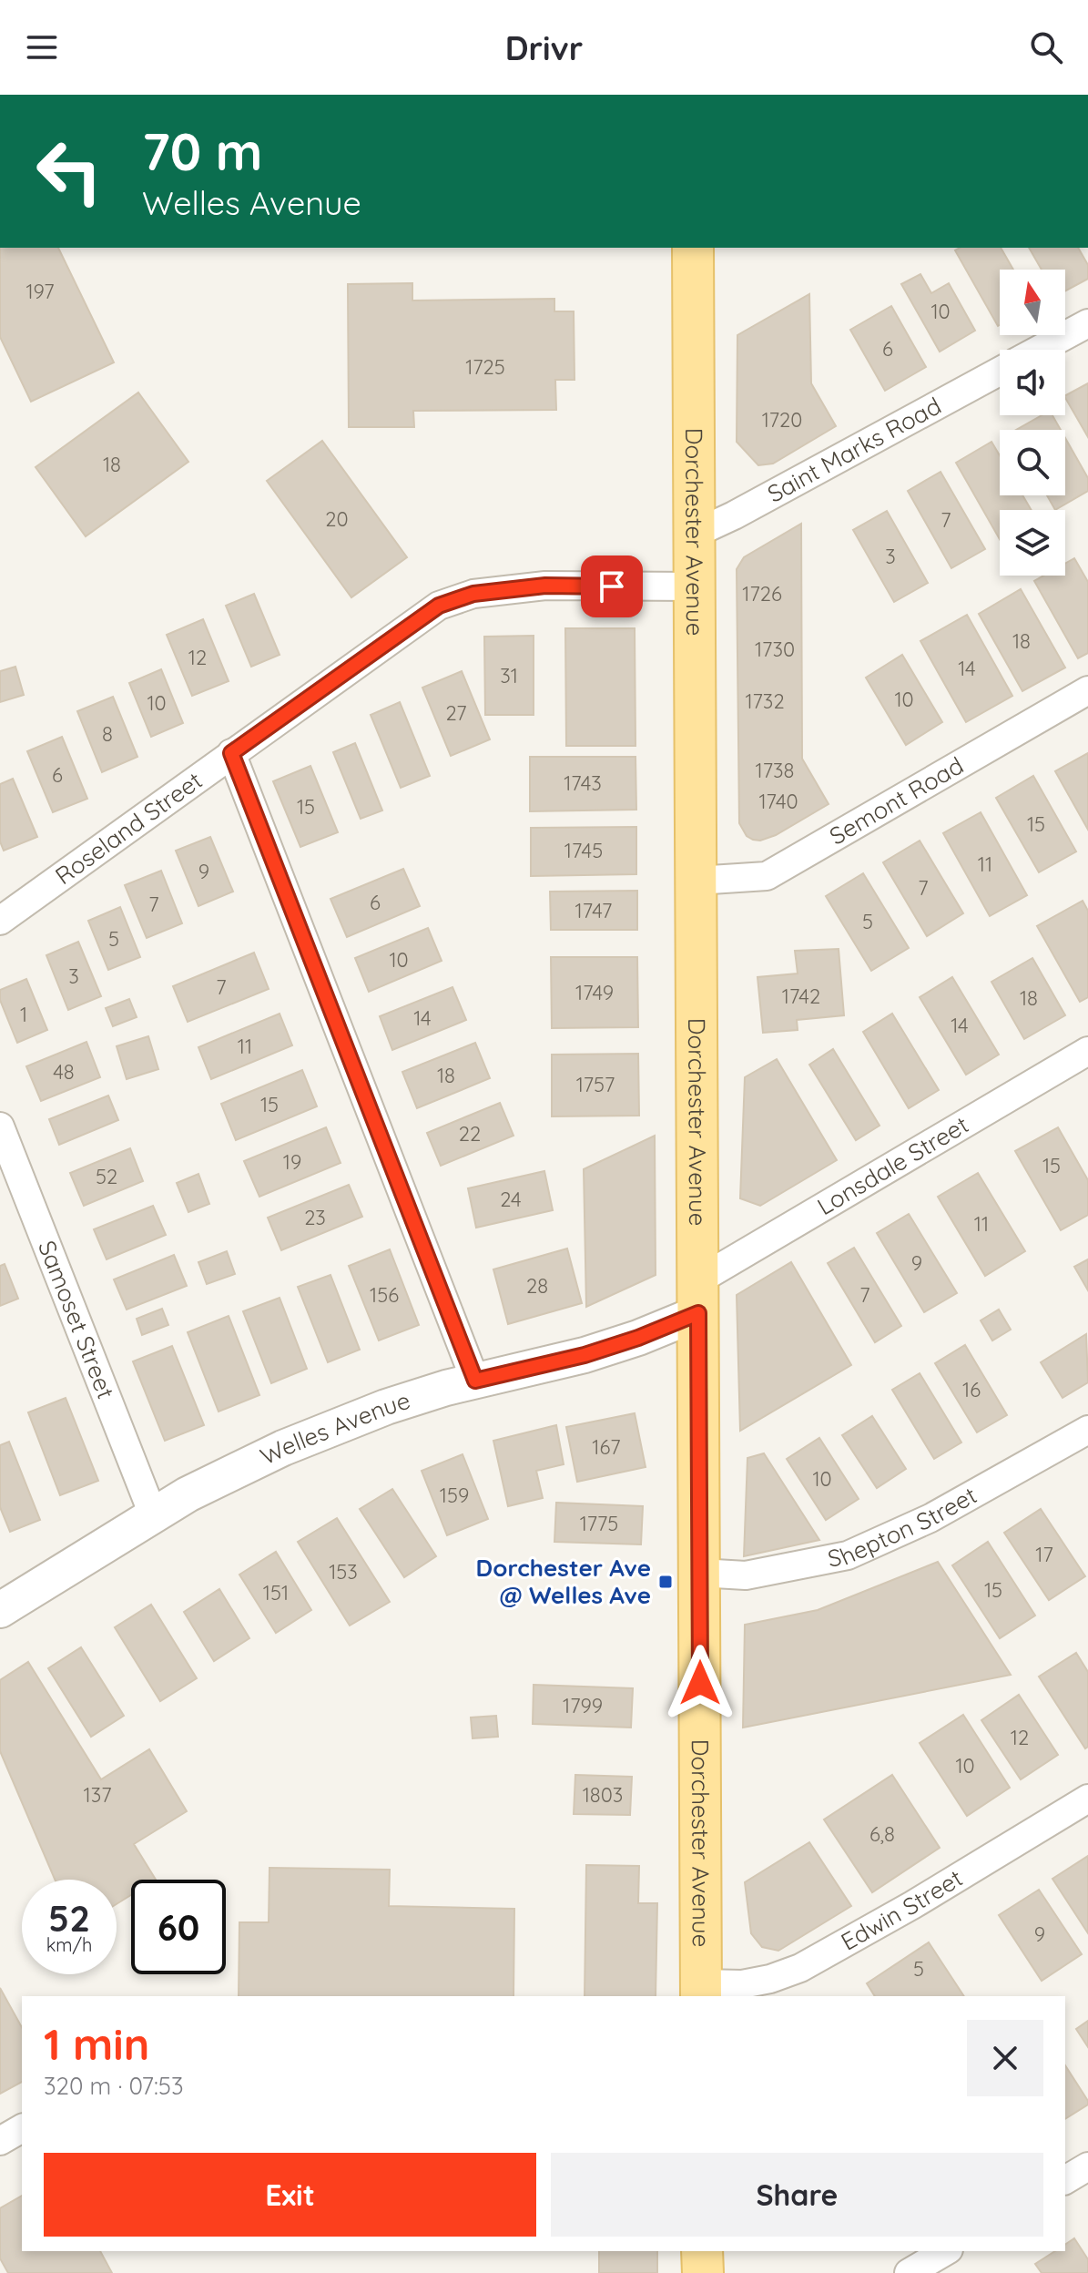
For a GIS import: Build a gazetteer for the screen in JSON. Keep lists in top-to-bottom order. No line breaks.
{"streets":{"main road":["Dorchester Avenue"],"street":["Saint Marks Road","Semont Road","Roseland Street","Lonsdale Street","Samoset Street","Welles Avenue","Shepton Street","Edwin Street"]},"crossings":[["Saint Marks Road","Dorchester Avenue"],["Dorchester Avenue","Semont Road"],["Dorchester Avenue","Roseland Street"],["Dorchester Avenue","Lonsdale Street"],["Dorchester Avenue","Welles Avenue"],["Dorchester Avenue","Shepton Street"],["Dorchester Avenue","Edwin Street"],["Lonsdale Street","Welles Avenue"],["Samoset Street","Welles Avenue"]],"places":{"transit":["Dorchester Ave @ Welles Ave"]},"house_numbers":["197","10","6","1725","1720","18","20","7","3","1726","18","1730","12","14","31","10","1732","10","27","8","1738","6","1743","1740","15","15","1745","11","9","7","6","7","1747","5","5","10","3","7","1749","1742","18","1","14","14","11","48","18","1757","15","22","19","15","52","24","23","11","9","28","156","7","16","167","10","159","1775","17","153","15","151","1799","12","10","137","1803","6,8","9","5"],"north":"top","page":{"header":"Drivr","turn":["70 m","Welles Avenue"],"speed":"52 km/h","limit":"60","heading":["1 min","320 m · 07:53"],"buttons":["Exit","Share"]}}
